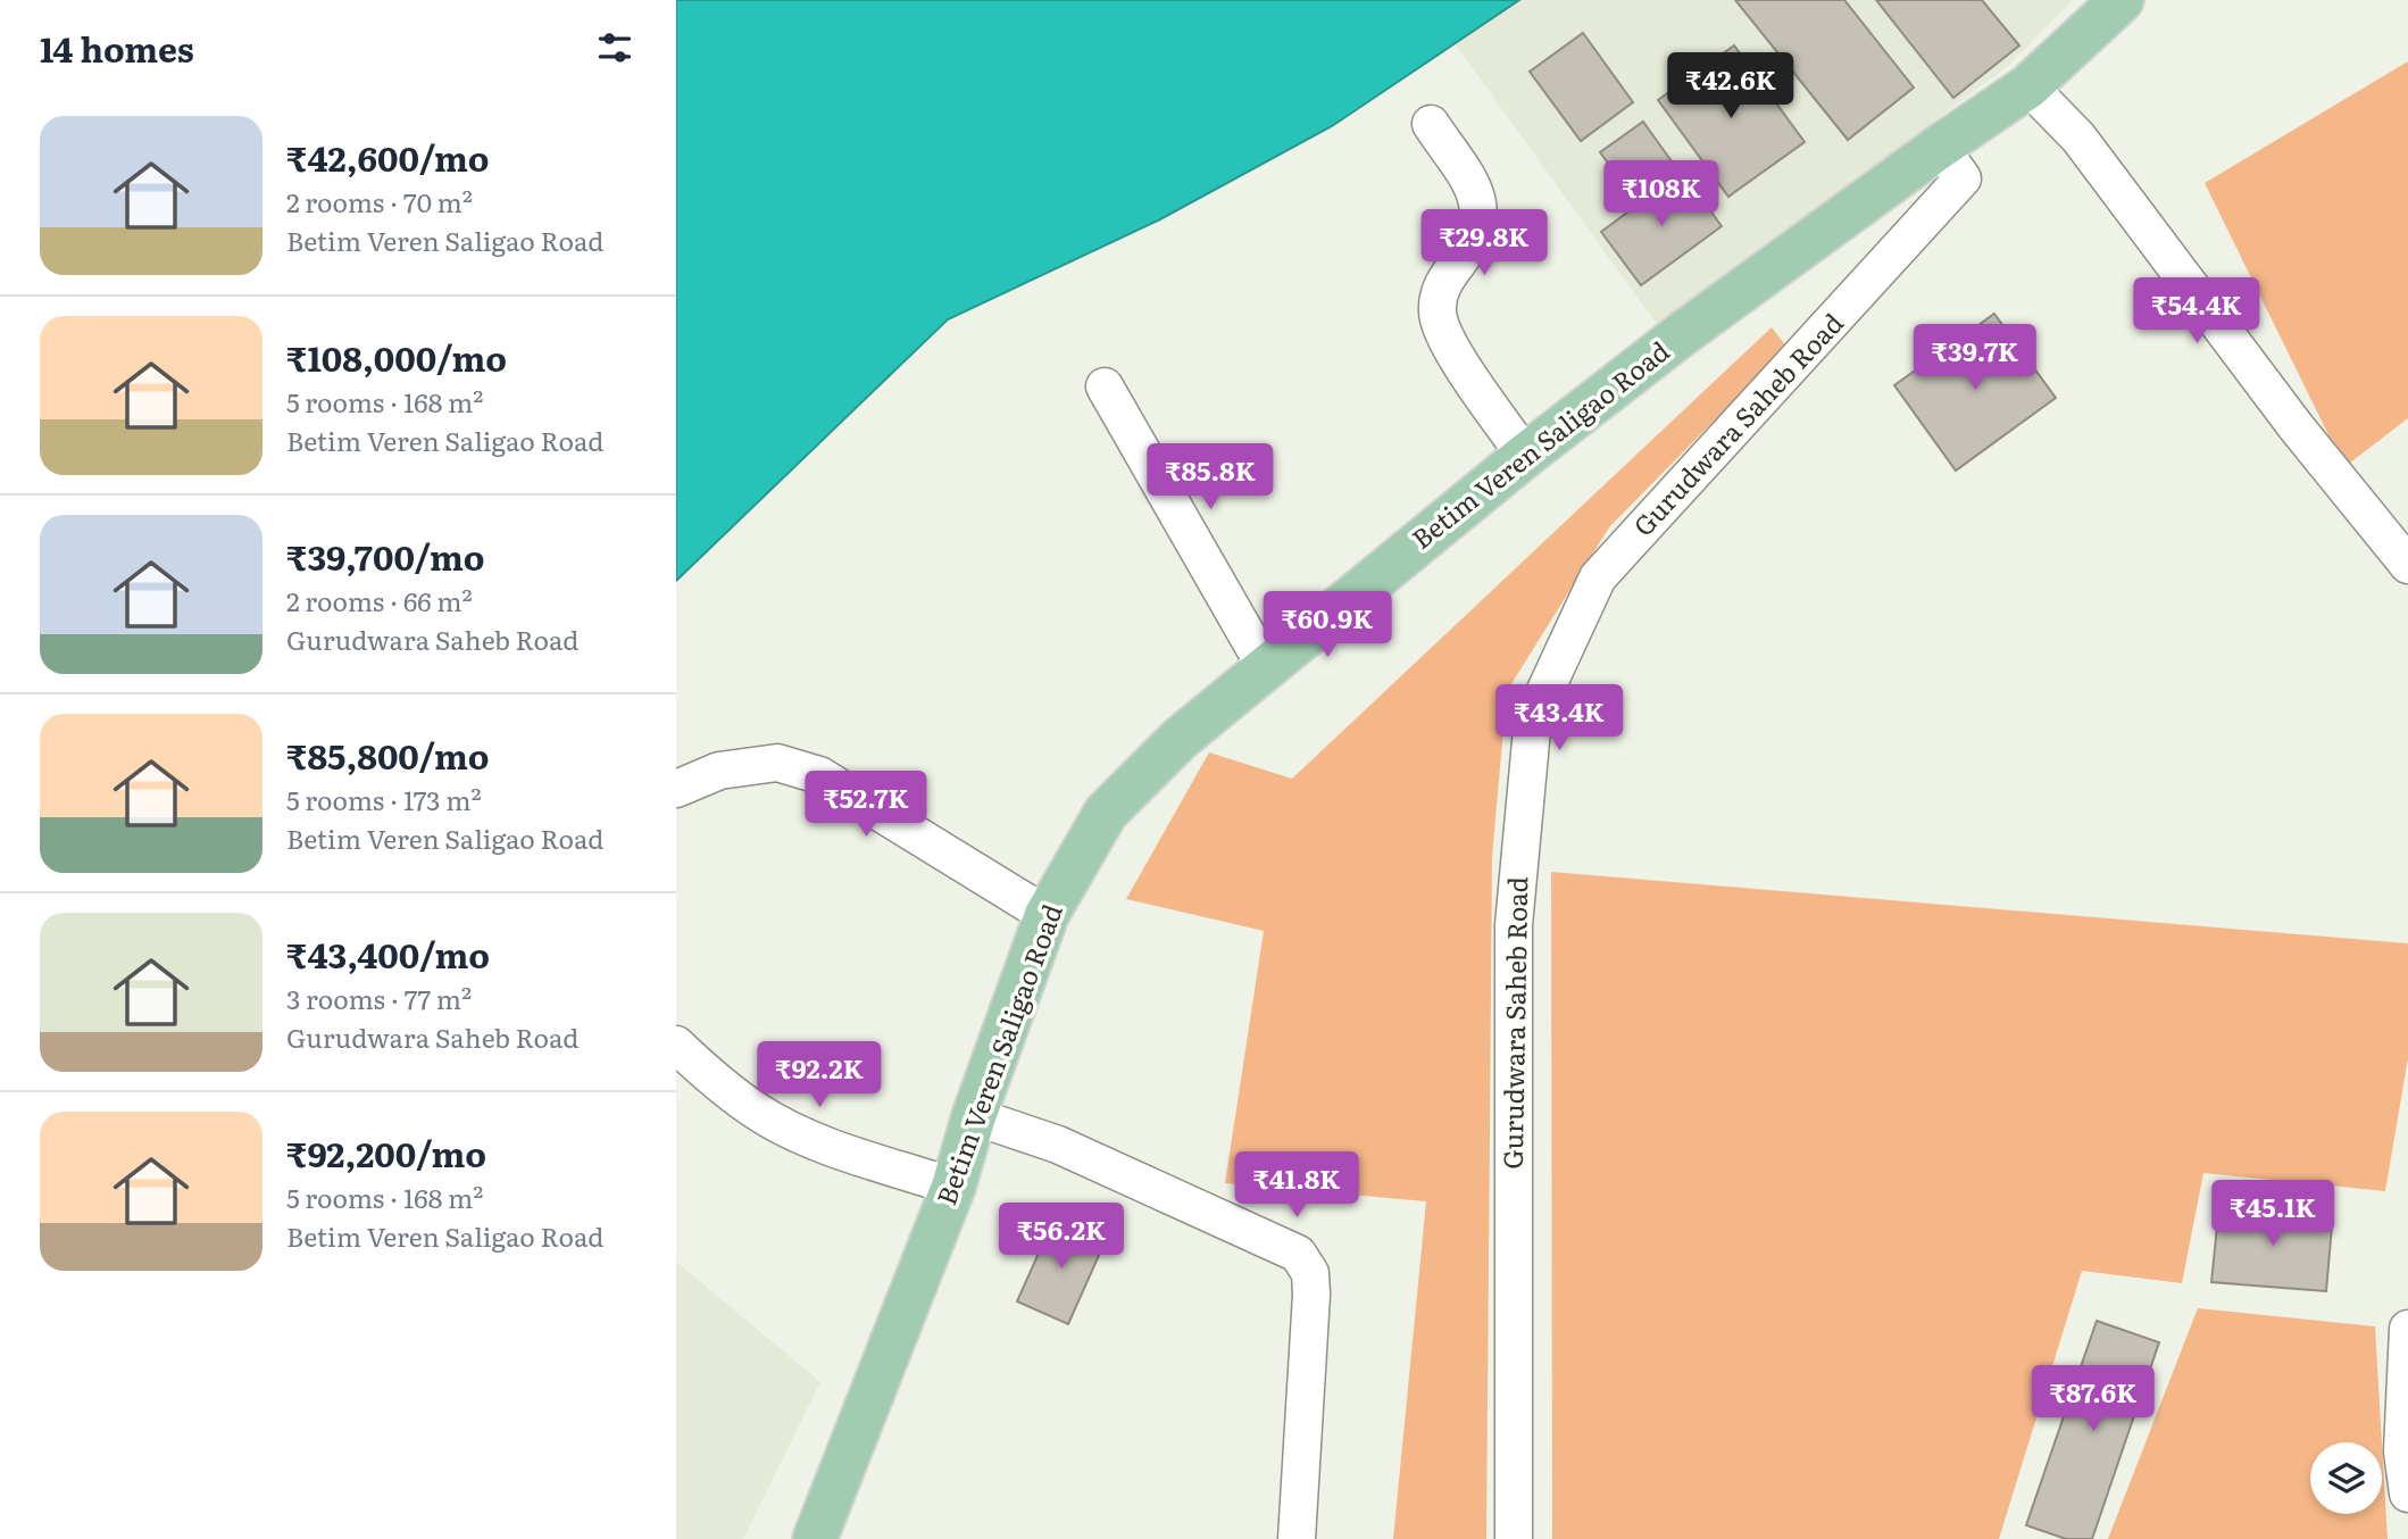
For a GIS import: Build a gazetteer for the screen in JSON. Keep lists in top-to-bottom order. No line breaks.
{"streets":{"main road":["Betim Veren Saligao Road"],"street":["Gurudwara Saheb Road"]},"crossings":[["Gurudwara Saheb Road","Betim Veren Saligao Road"]],"page":{"heading":"14 homes","price":["₹42.6K","₹108K","₹29.8K","₹54.4K","₹39.7K","₹85.8K","₹60.9K","₹43.4K","₹52.7K","₹92.2K","₹41.8K","₹45.1K","₹56.2K","₹87.6K"],"list":[{"name":"₹42,600/mo","note":"2 rooms · 70 m² · Betim Veren Saligao Road"},{"name":"₹108,000/mo","note":"5 rooms · 168 m² · Betim Veren Saligao Road"},{"name":"₹39,700/mo","note":"2 rooms · 66 m² · Gurudwara Saheb Road"},{"name":"₹85,800/mo","note":"5 rooms · 173 m² · Betim Veren Saligao Road"},{"name":"₹43,400/mo","note":"3 rooms · 77 m² · Gurudwara Saheb Road"},{"name":"₹92,200/mo","note":"5 rooms · 168 m² · Betim Veren Saligao Road"}]}}
